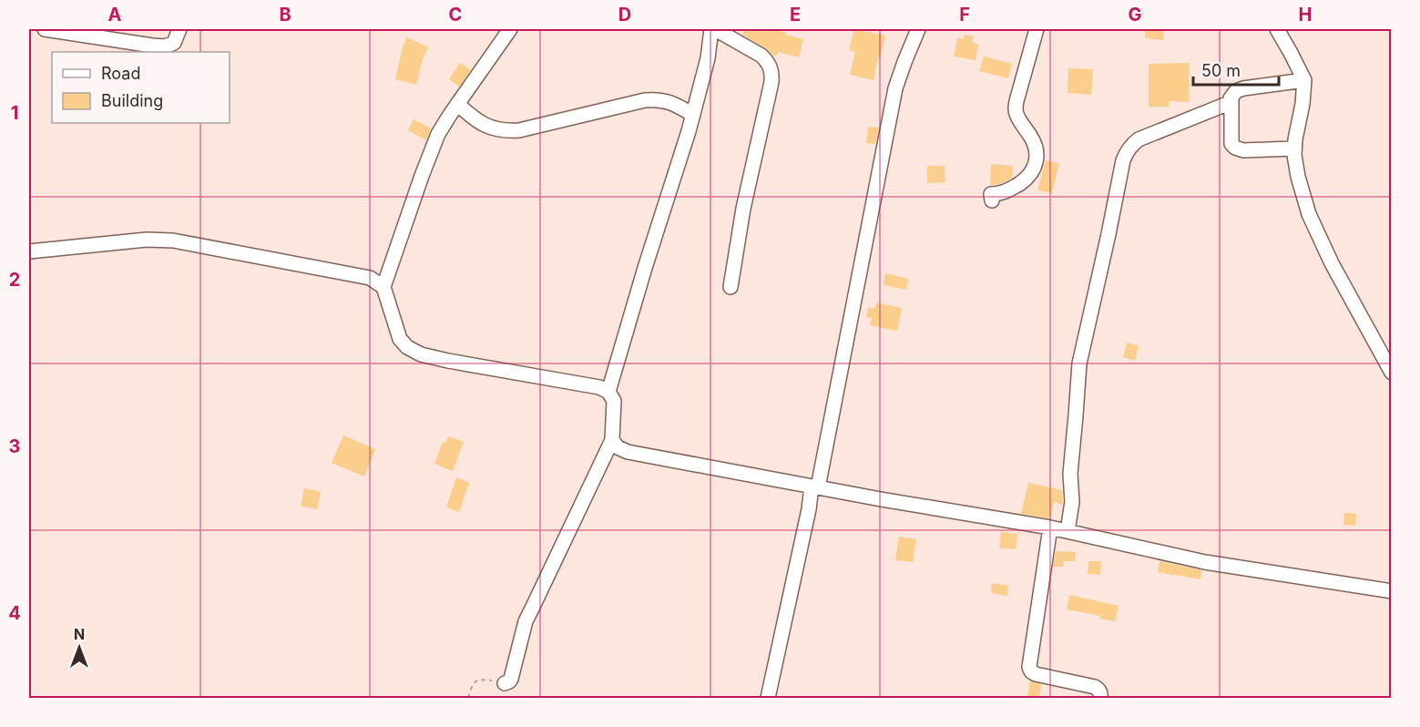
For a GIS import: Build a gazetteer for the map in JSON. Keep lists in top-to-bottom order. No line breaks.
{"legend":["Road","Building"],"scale_bar":"50 m","north":"top","grid":{"columns":["A","B","C","D","E","F","G","H"],"rows":["1","2","3","4"]}}
